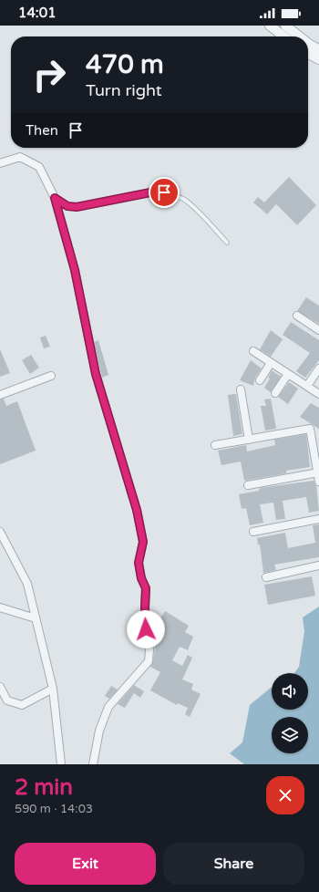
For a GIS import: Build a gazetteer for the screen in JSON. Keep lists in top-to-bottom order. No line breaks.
{"page":{"status":"14:01","turn":["470 m","Turn right"],"then":"Then","heading":["2 min","590 m · 14:03"],"buttons":["Exit","Share"]}}
